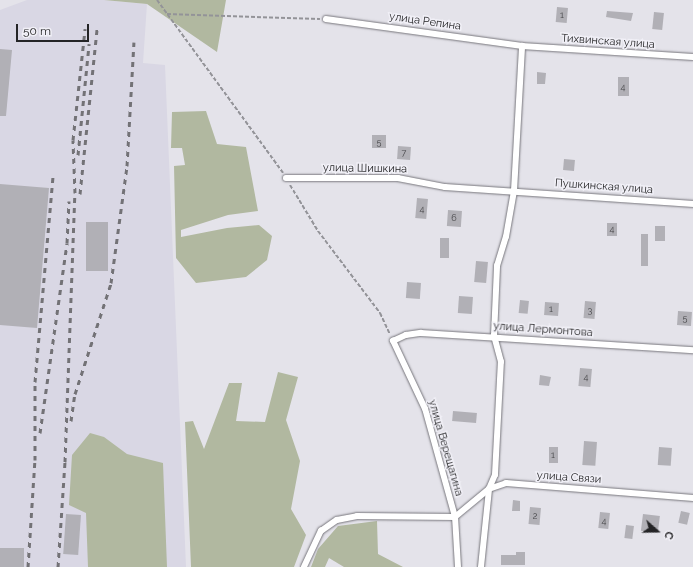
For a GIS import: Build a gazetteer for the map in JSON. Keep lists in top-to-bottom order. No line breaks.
{"streets":{"lane":["улица Репина","Тихвинская улица","улица Шишкина","Пушкинская улица","улица Лермонтова","улица Верещагина","улица Связи"]},"crossings":[["улица Репина","Тихвинская улица"],["улица Шишкина","Пушкинская улица"],["улица Лермонтова","улица Верещагина"],["улица Верещагина","улица Связи"]],"house_numbers":["1","4","5","7","4","6","4","1","3","5","4","1","2","4"],"scale_bar":"50 m","north":"right"}
